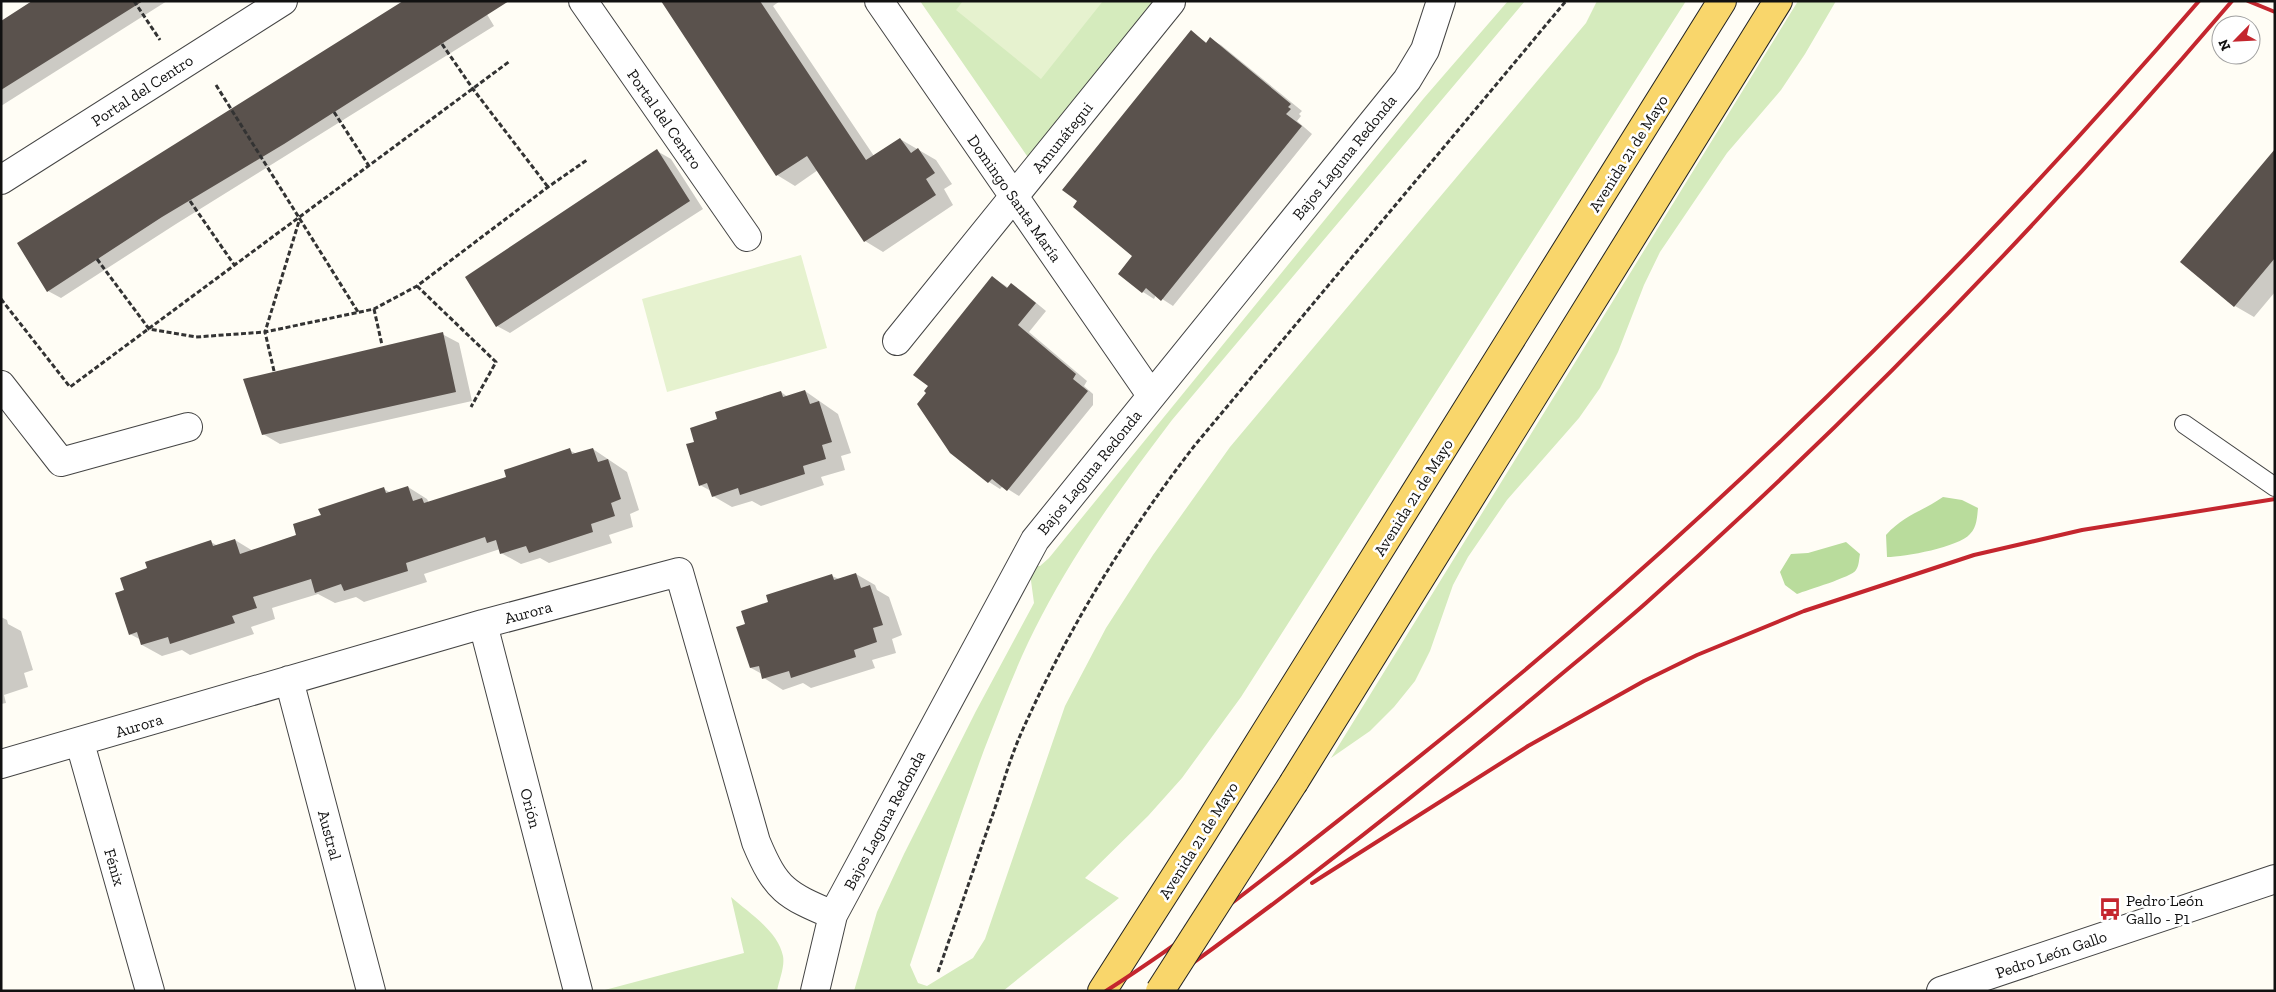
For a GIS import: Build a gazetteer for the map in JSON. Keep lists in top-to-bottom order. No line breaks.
{"streets":{"main road":["Avenida 21 de Mayo"],"street":["Portal del Centro","Amunátegui","Bajos Laguna Redonda","Domingo Santa María","Aurora","Orión","Austral","Fénix","Pedro León Gallo"]},"crossings":[["Amunátegui","Domingo Santa María"],["Bajos Laguna Redonda","Domingo Santa María"],["Bajos Laguna Redonda","Aurora"],["Aurora","Orión"],["Aurora","Austral"],["Aurora","Fénix"]],"places":{"bus stop":["Pedro León Gallo - P1"]},"north":"bottom left"}
